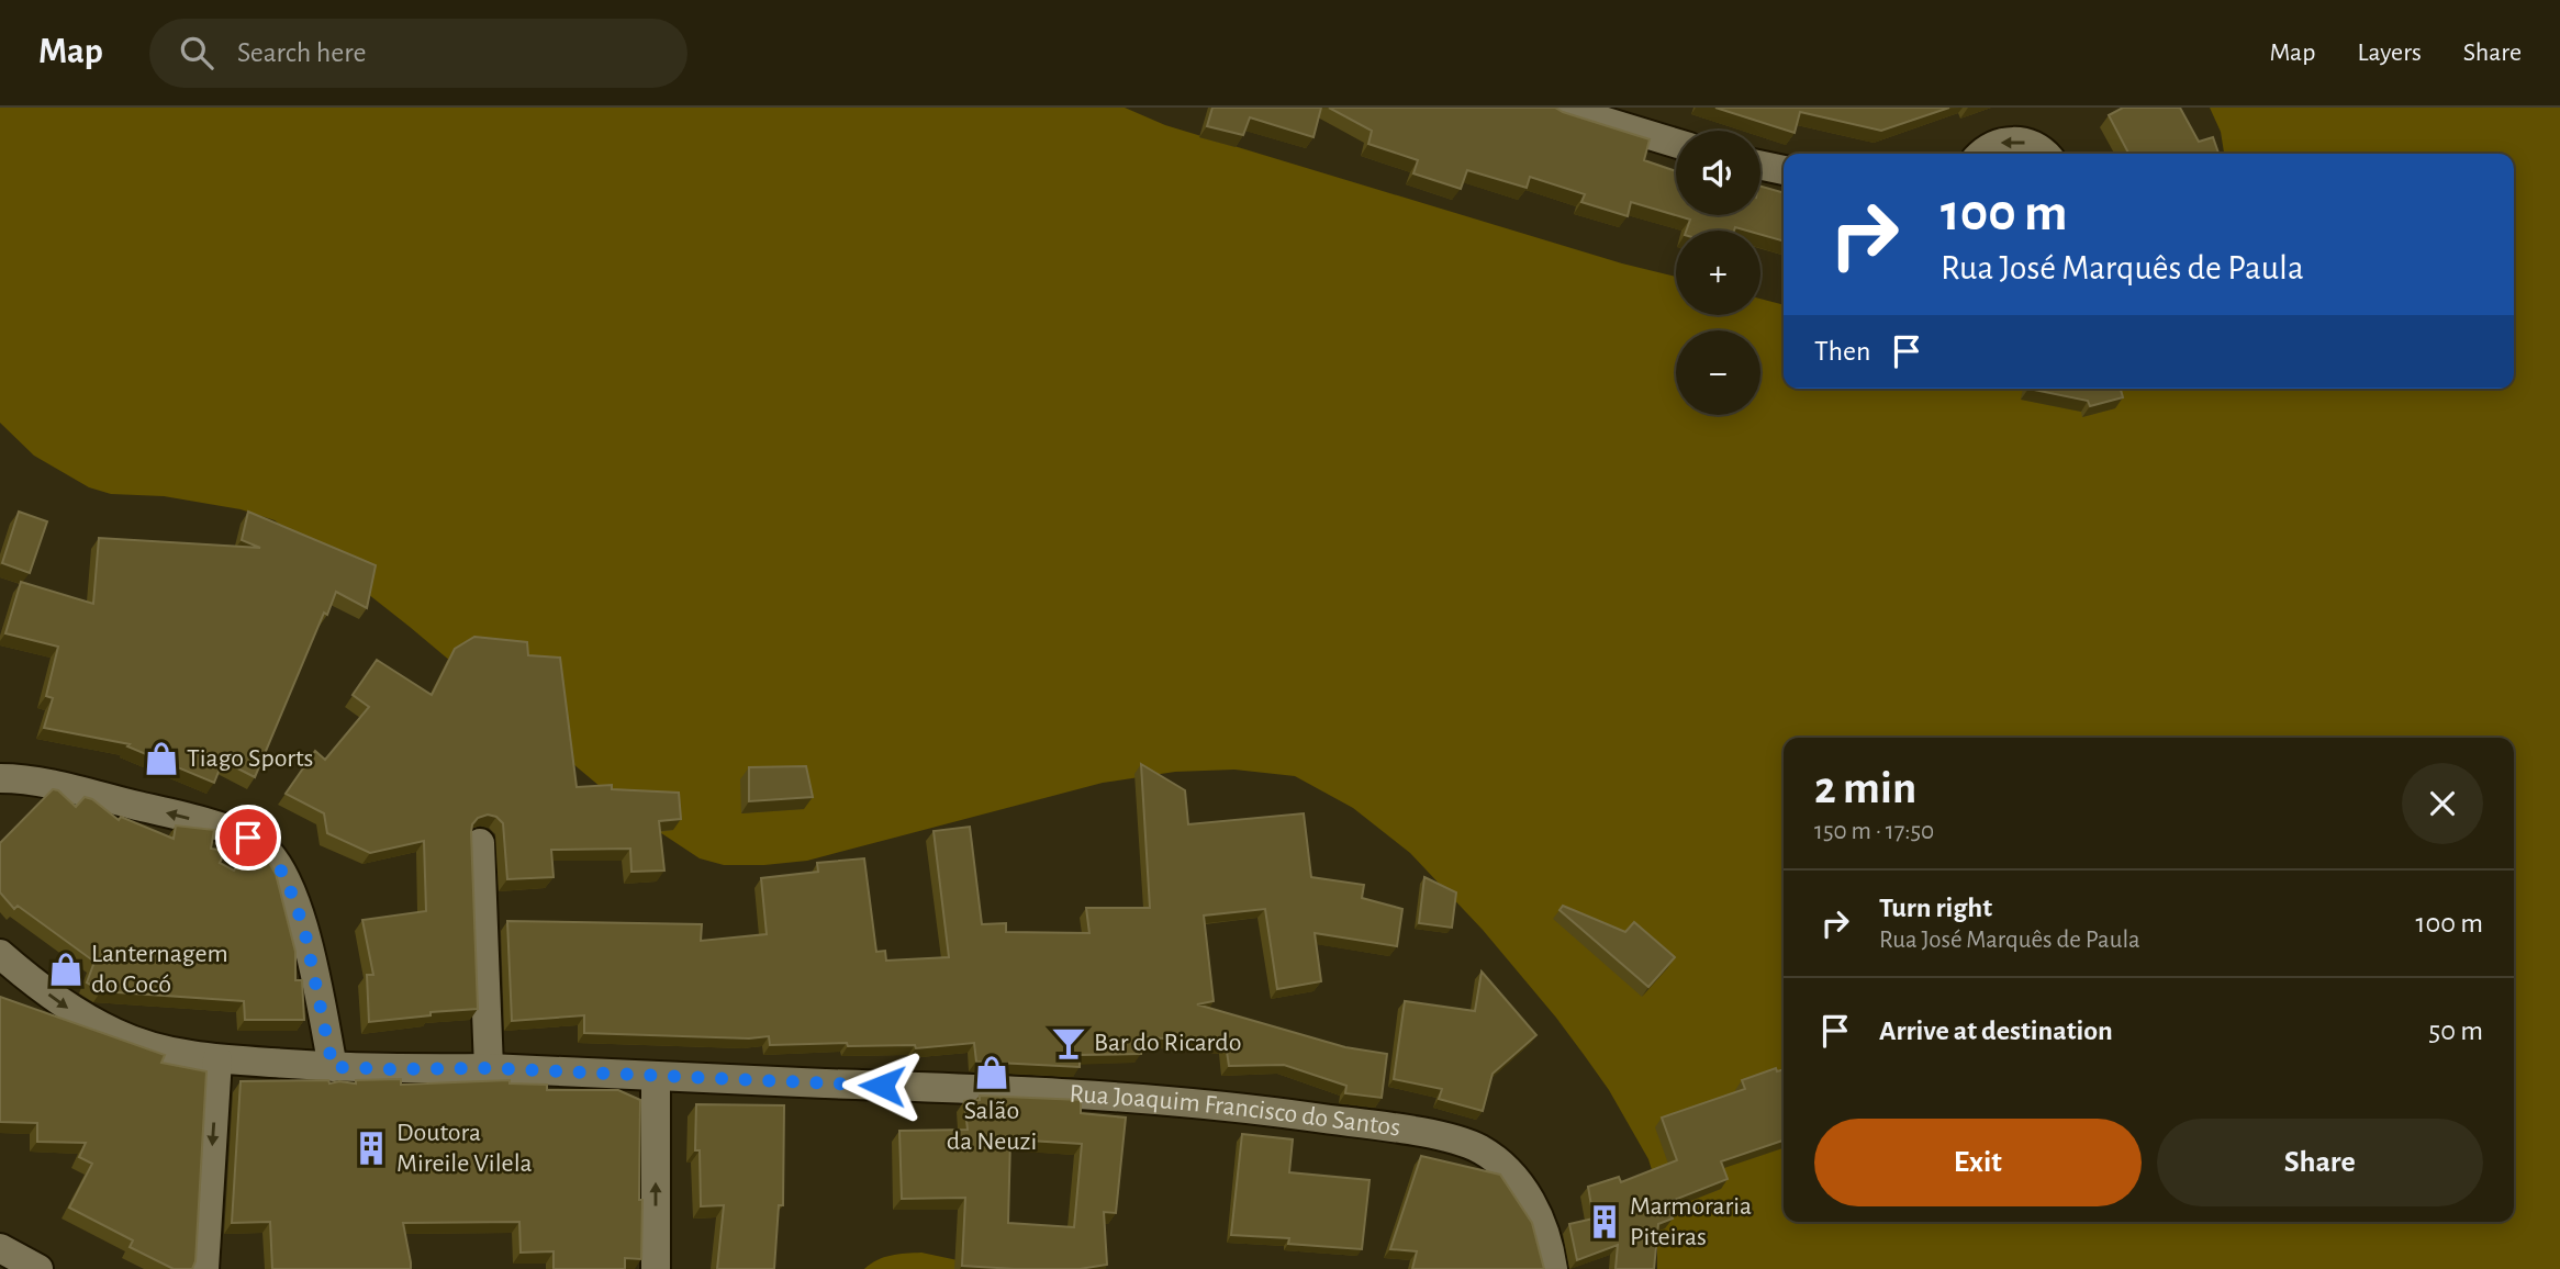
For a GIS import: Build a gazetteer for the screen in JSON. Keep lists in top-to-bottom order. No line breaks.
{"streets":{"street":["Rua Joaquim Francisco do Santos"]},"places":{"shop":["Tiago Sports","Lanternagem do Cocó","Salão da Neuzi"],"bar":["Bar do Ricardo"],"building":["Doutora Mireile Vilela","Marmoraria Piteiras"]},"page":{"header":"Map","search":"Search here","nav":["Map","Layers","Share"],"map_buttons":["+","−"],"turn":["100 m","Rua José Marquês de Paula"],"then":"Then","heading":["2 min","150 m · 17:50"],"list":[{"name":"Turn right","note":"Rua José Marquês de Paula","value":"100 m"},{"name":"Arrive at destination","value":"50 m"}],"buttons":["Exit","Share"]}}
